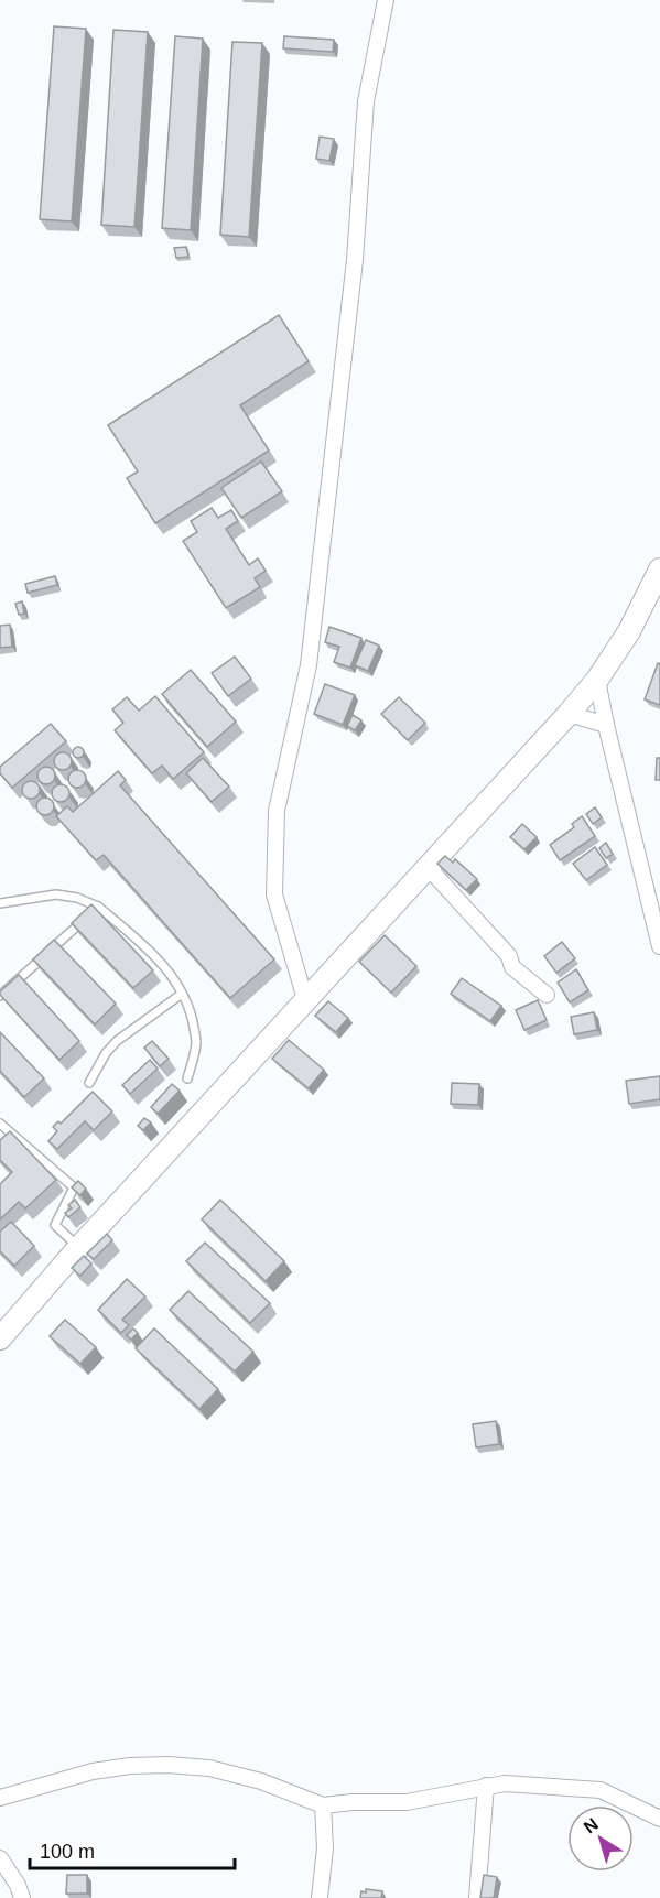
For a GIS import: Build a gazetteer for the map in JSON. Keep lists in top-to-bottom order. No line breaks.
{"scale_bar":"100 m","north":"top left"}
